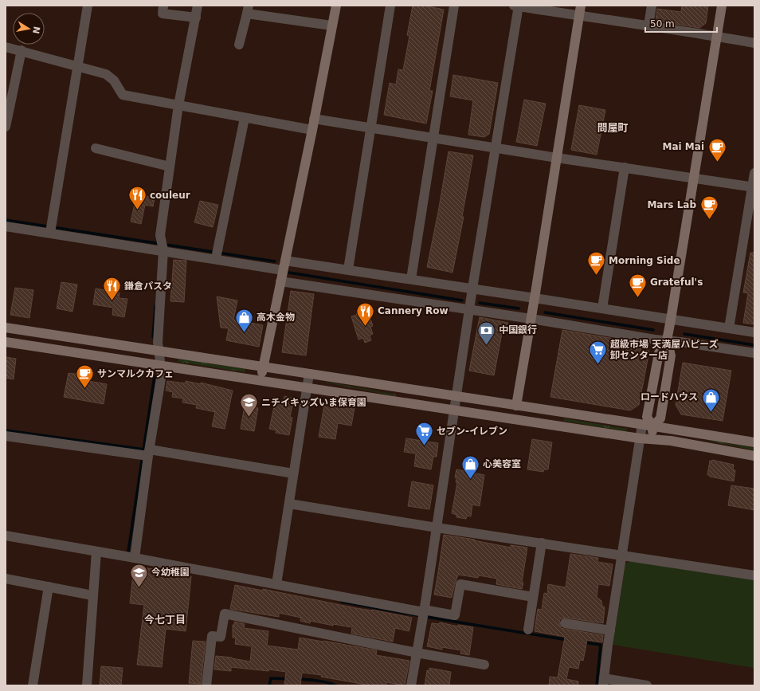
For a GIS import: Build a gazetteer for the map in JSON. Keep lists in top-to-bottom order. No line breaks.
{"districts":["問屋町","今七丁目"],"places":{"cafe":["Mai Mai","Mars Lab","Morning Side","Grateful's","サンマルクカフェ"],"restaurant":["couleur","鎌倉パスタ","Cannery Row"],"shop":["高木金物","ロードハウス","心美容室"],"bank":["中国銀行"],"supermarket":["超級市場 天満屋ハピーズ 卸センター店","セブン-イレブン"],"school or university":["ニチイキッズいま保育園","今幼稚園"]},"scale_bar":"50 m","north":"right"}
